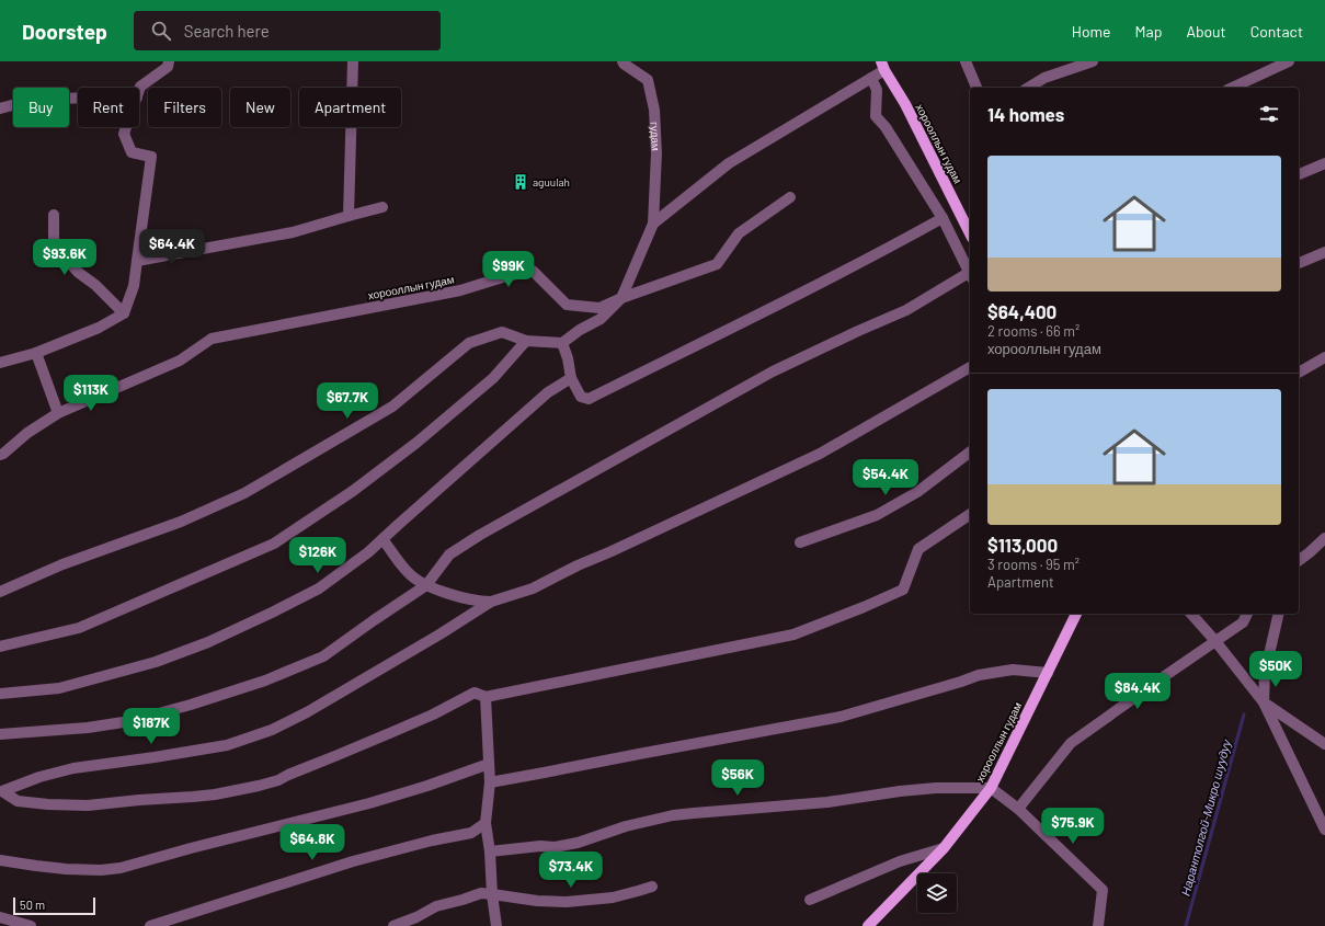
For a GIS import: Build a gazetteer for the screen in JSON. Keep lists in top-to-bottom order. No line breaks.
{"streets":{"main road":["хорооллын гудам"],"street":["гудам"]},"water":["Нарантолгой-Микро шуудуу"],"places":{"building":["aguulah"]},"scale_bar":"50 m","page":{"header":"Doorstep","search":"Search here","nav":["Home","Map","About","Contact"],"chip":["Buy","Rent","Filters","New","Apartment"],"heading":"14 homes","list":[{"name":"$64,400","note":"2 rooms · 66 m² · хорооллын гудам"},{"name":"$113,000","note":"3 rooms · 95 m² · Apartment"}],"price":["$64.4K","$93.6K","$99K","$113K","$67.7K","$54.4K","$126K","$50K","$84.4K","$187K","$56K","$75.9K","$64.8K","$73.4K"],"scale":"50 m"}}
